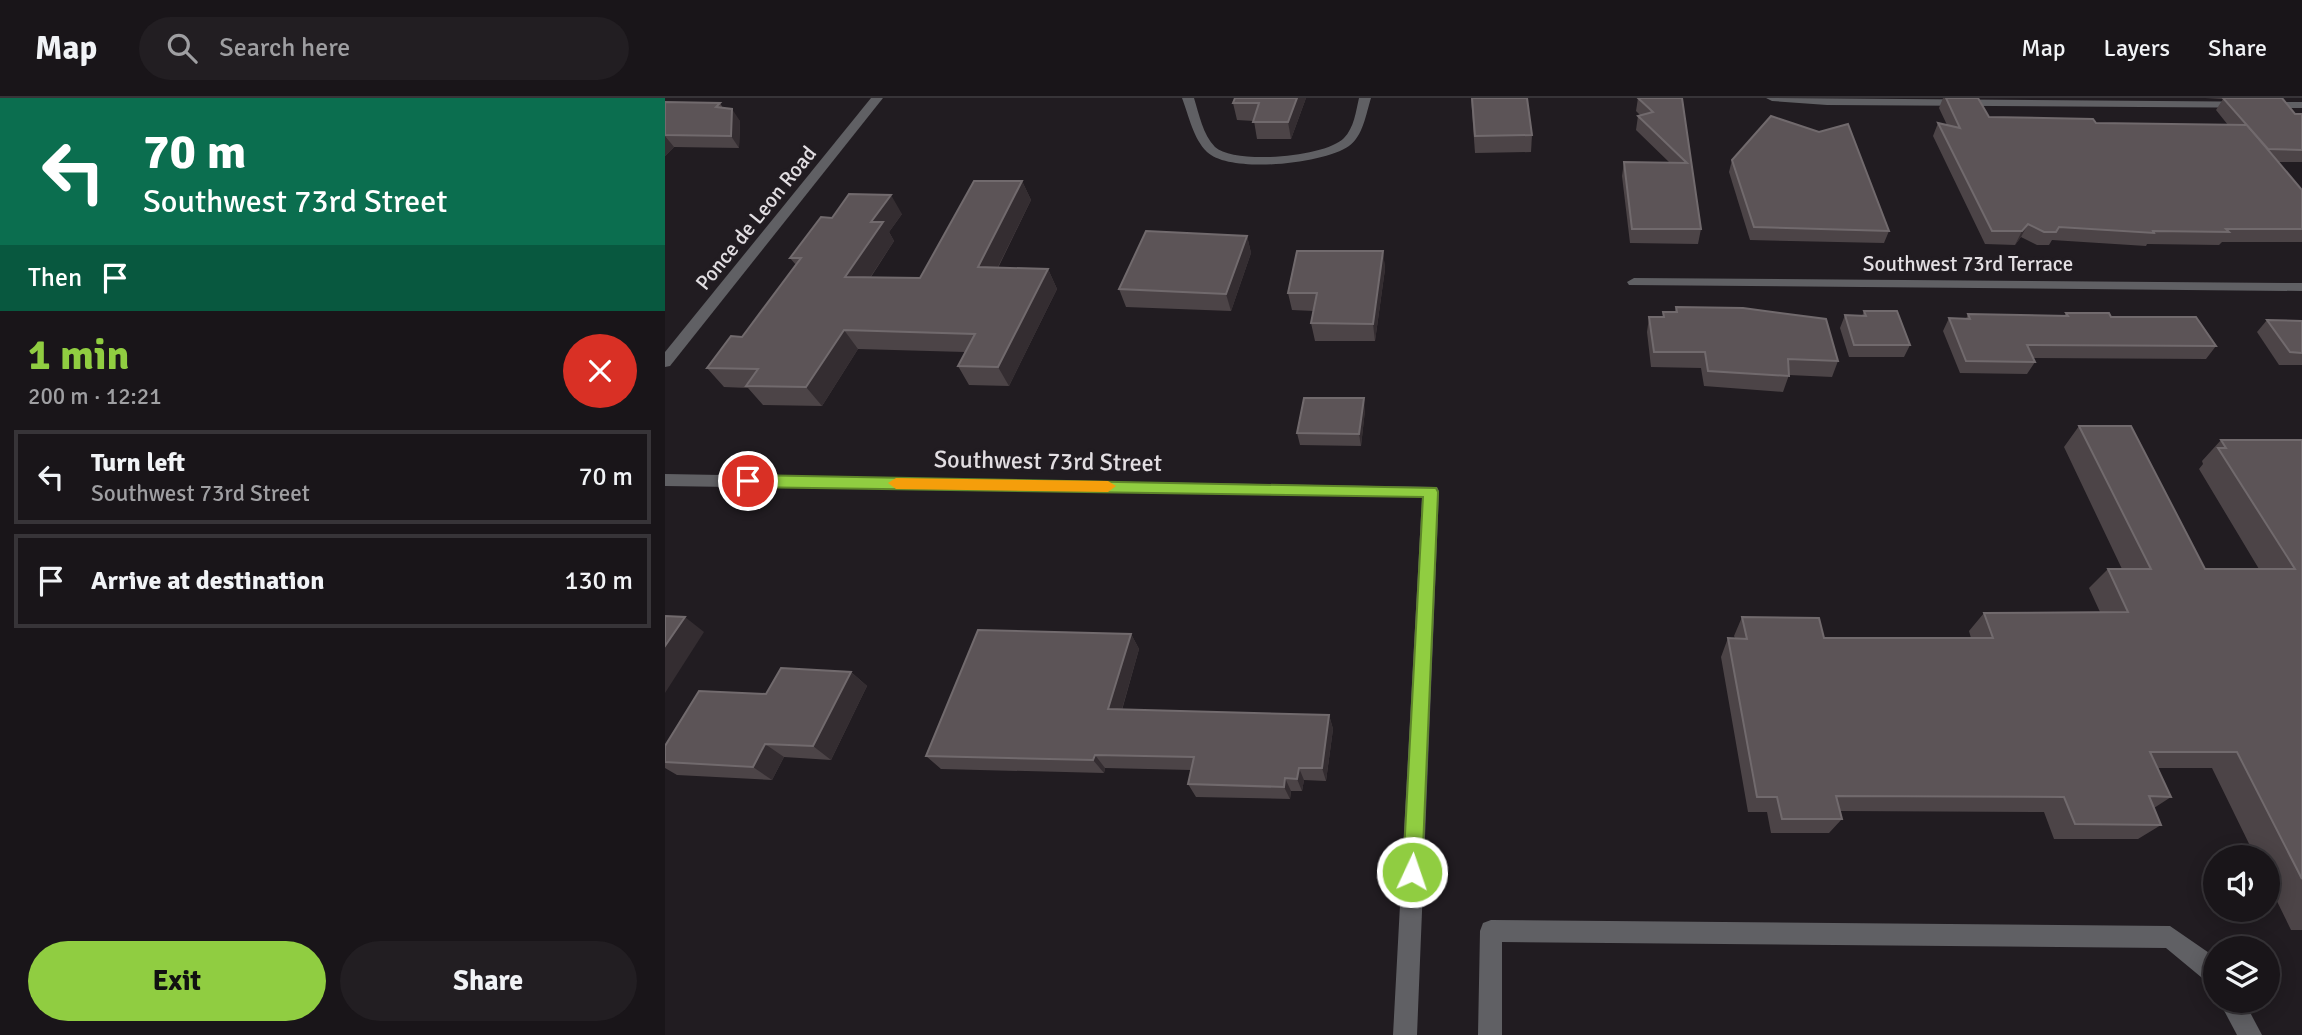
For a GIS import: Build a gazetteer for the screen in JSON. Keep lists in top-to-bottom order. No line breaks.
{"streets":{"street":["Ponce de Leon Road","Southwest 73rd Terrace","Southwest 73rd Street"]},"page":{"header":"Map","search":"Search here","nav":["Map","Layers","Share"],"turn":["70 m","Southwest 73rd Street"],"then":"Then","heading":["1 min","200 m · 12:21"],"list":[{"name":"Turn left","note":"Southwest 73rd Street","value":"70 m"},{"name":"Arrive at destination","value":"130 m"}],"buttons":["Exit","Share"]}}
